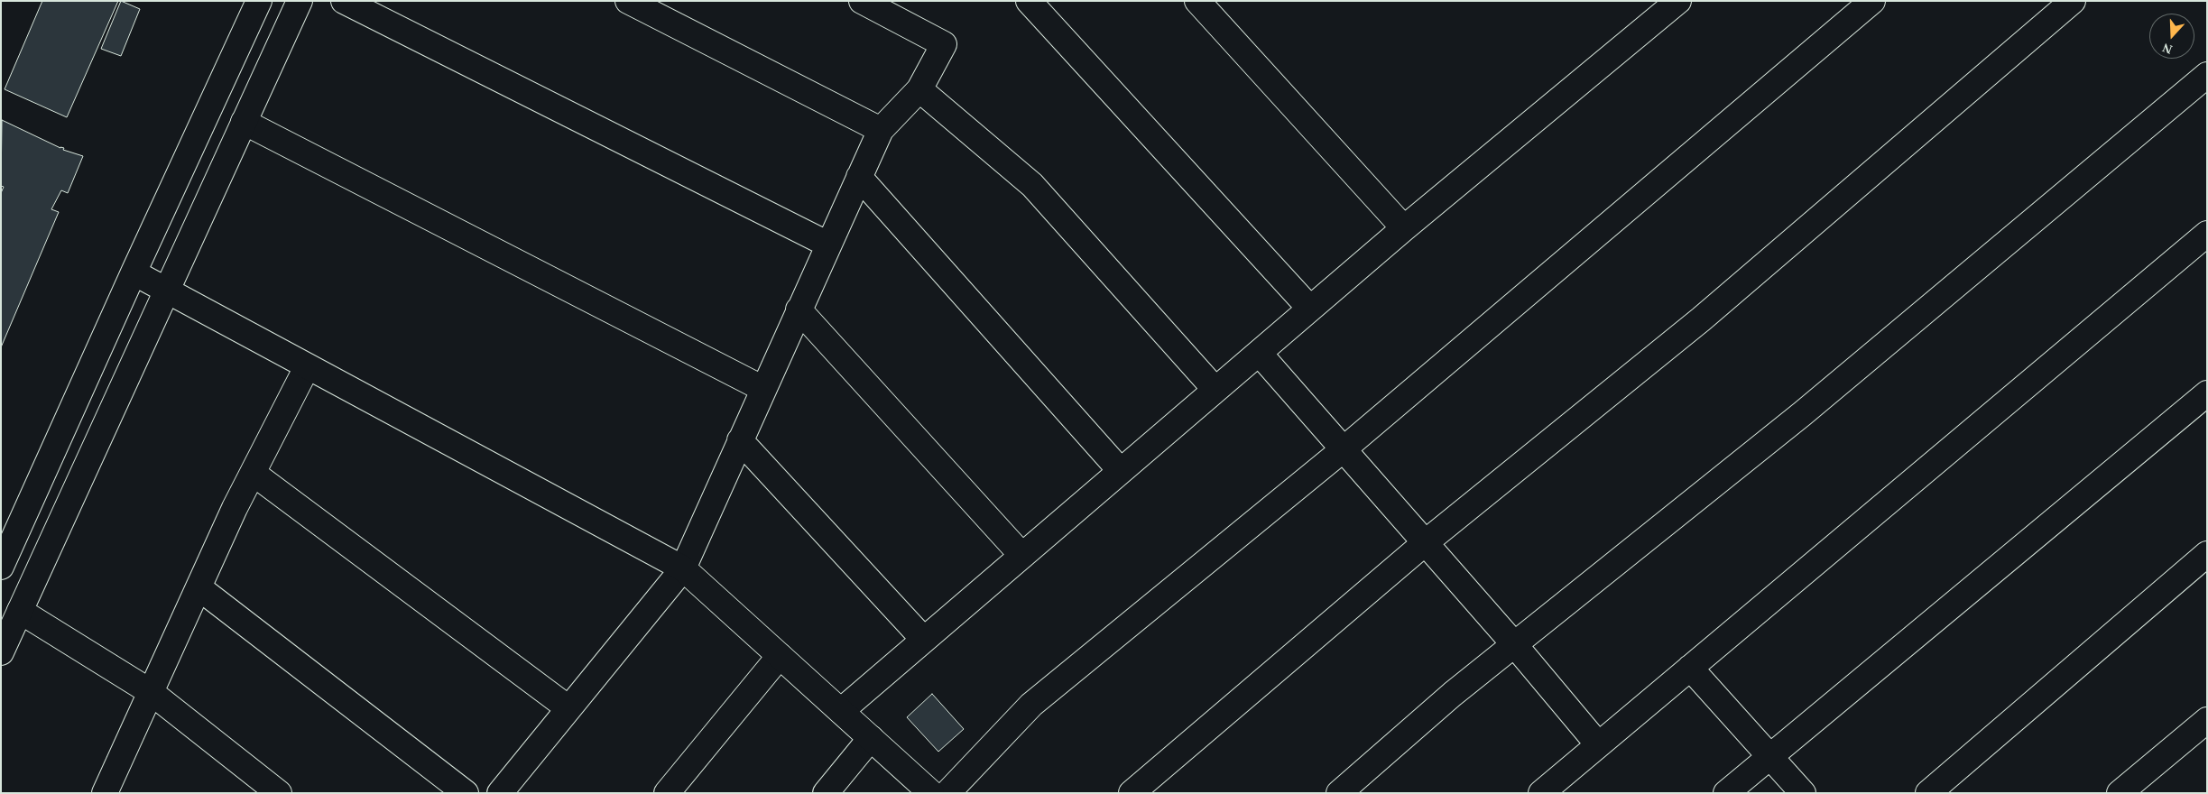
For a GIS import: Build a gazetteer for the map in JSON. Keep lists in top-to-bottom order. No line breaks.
{"north":"bottom"}
